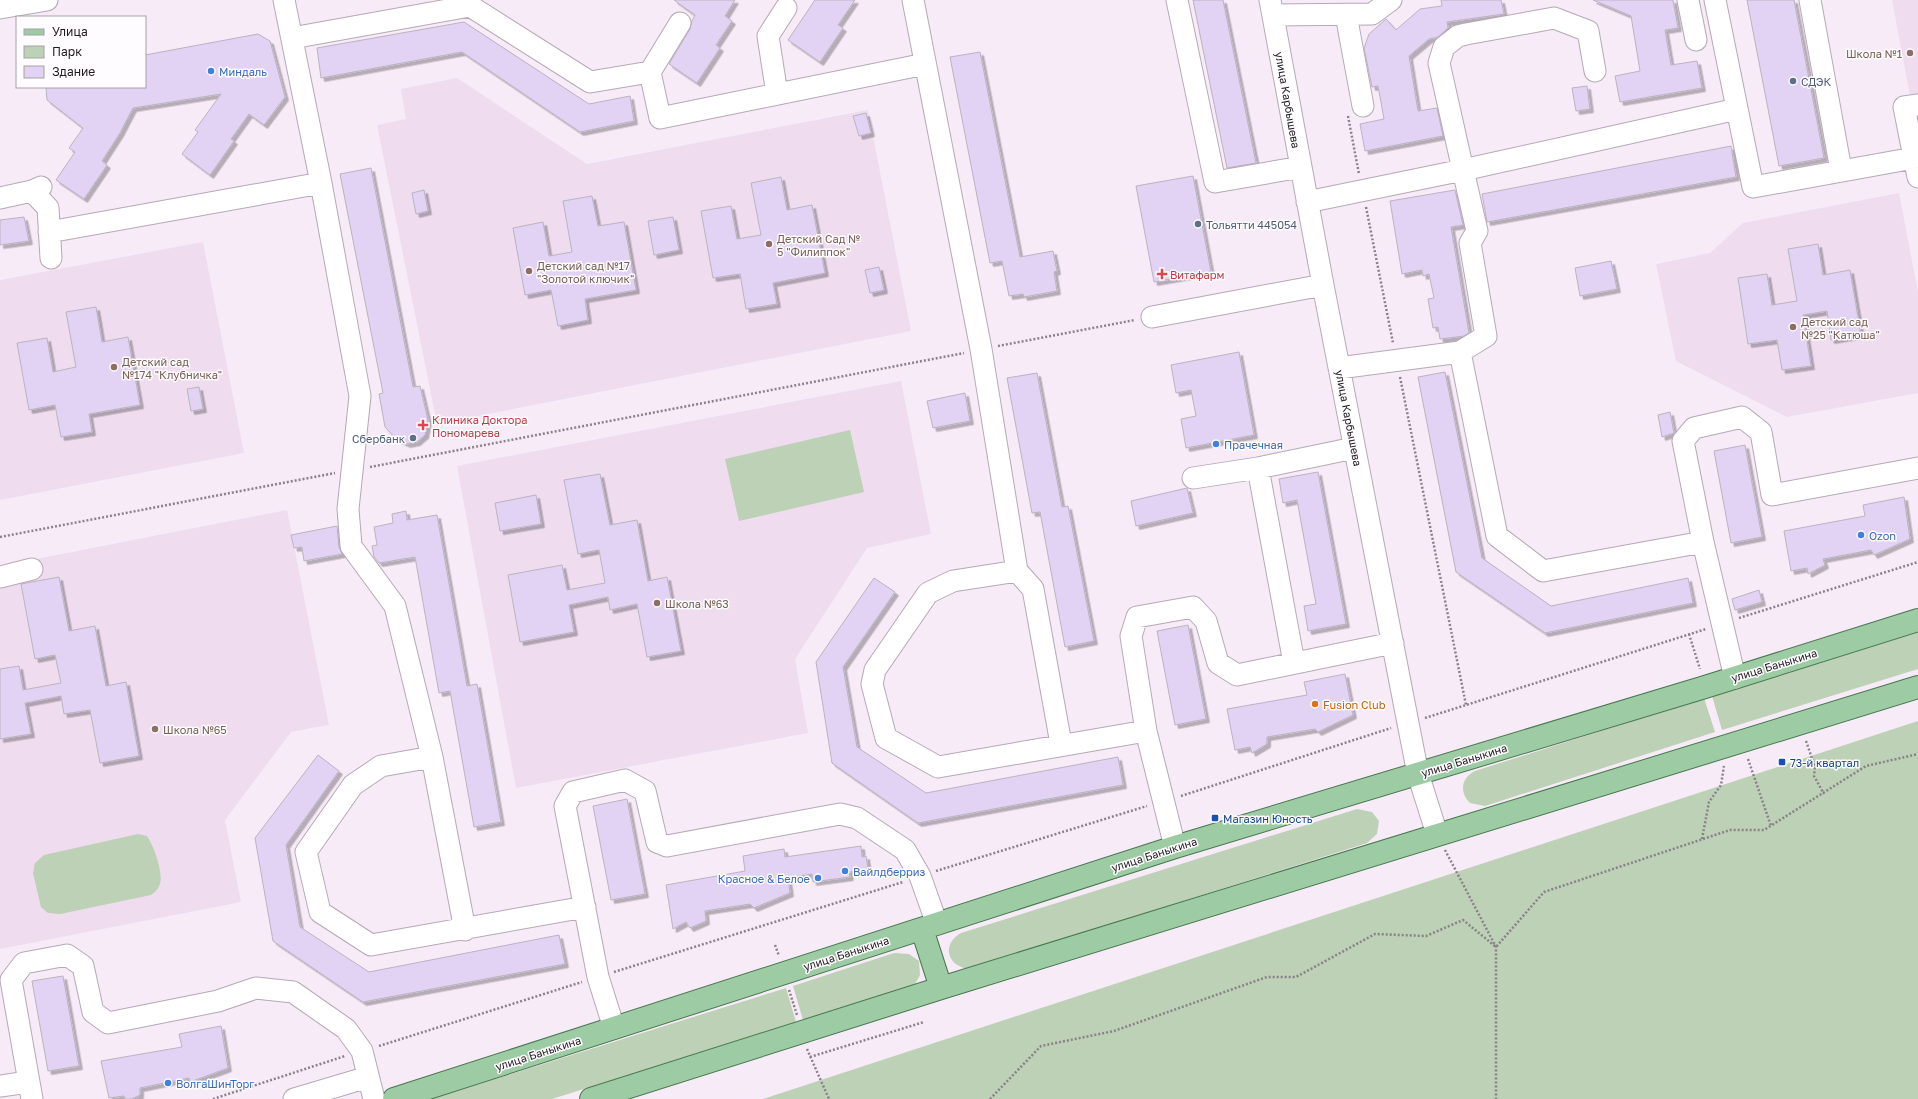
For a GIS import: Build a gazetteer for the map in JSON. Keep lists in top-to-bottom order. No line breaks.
{"streets":{"main road":["улица Баныкина"],"street":["улица Карбышева"]},"crossings":[["улица Карбышева","улица Баныкина"]],"places":{"other":["Школа №1","Миндаль","СДЭК","Тольятти 445054","Детский Сад № 5 \"Филиппок\"","Детский сад №17 \"Золотой ключик\"","Детский сад №25 \"Катюша\"","Детский сад №174 \"Клубничка\"","Сбербанк","Прачечная","Ozon","Школа №63","Fusion Club","Школа №65","Вайлдберриз","Красное & Белое","ВолгаШинТорг"],"health":["Витафарм","Клиника Доктора Пономарева"],"transit":["73-й квартал","Магазин Юность"]},"legend":["Улица","Парк","Здание"]}
